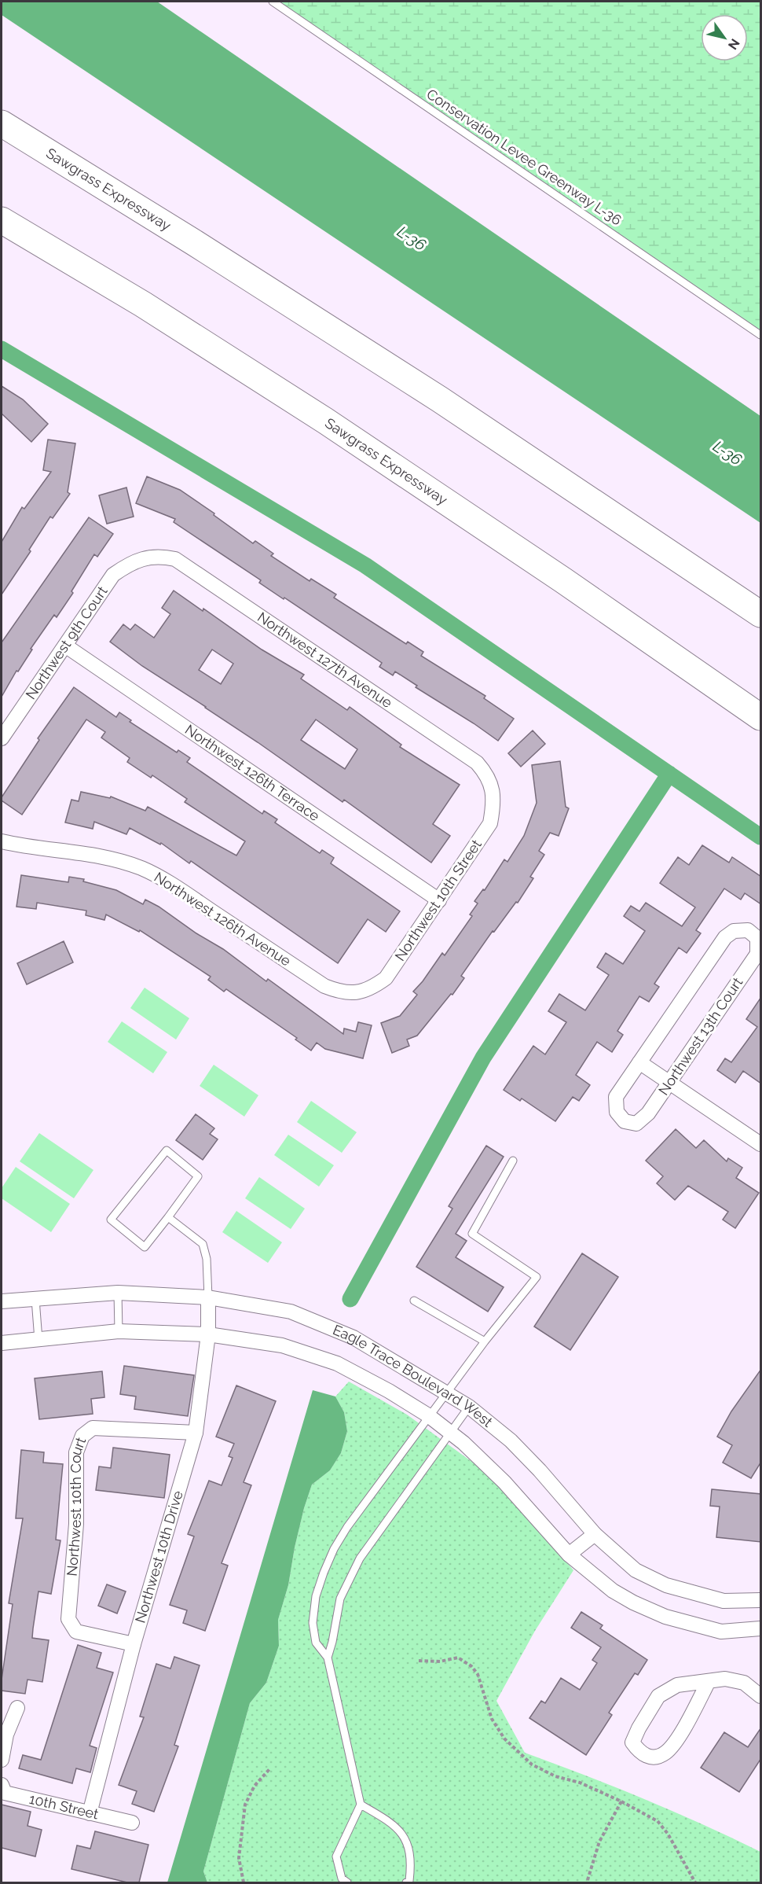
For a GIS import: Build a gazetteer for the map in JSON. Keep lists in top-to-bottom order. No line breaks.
{"streets":{"highway":["Sawgrass Expressway"],"street":["Northwest 9th Court","Northwest 127th Avenue","Northwest 126th Terrace","Northwest 10th Street","Northwest 126th Avenue","Northwest 13th Court","Eagle Trace Boulevard West","Northwest 10th Court","Northwest 10th Drive","10th Street"],"lane":["Conservation Levee Greenway L-36"]},"crossings":[["Northwest 9th Court","Northwest 127th Avenue"],["Northwest 9th Court","Northwest 126th Terrace"],["Northwest 127th Avenue","Northwest 10th Street"],["Northwest 126th Terrace","Northwest 10th Street"],["Northwest 10th Street","Northwest 126th Avenue"],["Eagle Trace Boulevard West","Northwest 10th Drive"],["Northwest 10th Court","Northwest 10th Drive"],["Northwest 10th Drive","10th Street"]],"water":["L-36"],"north":"bottom right"}
